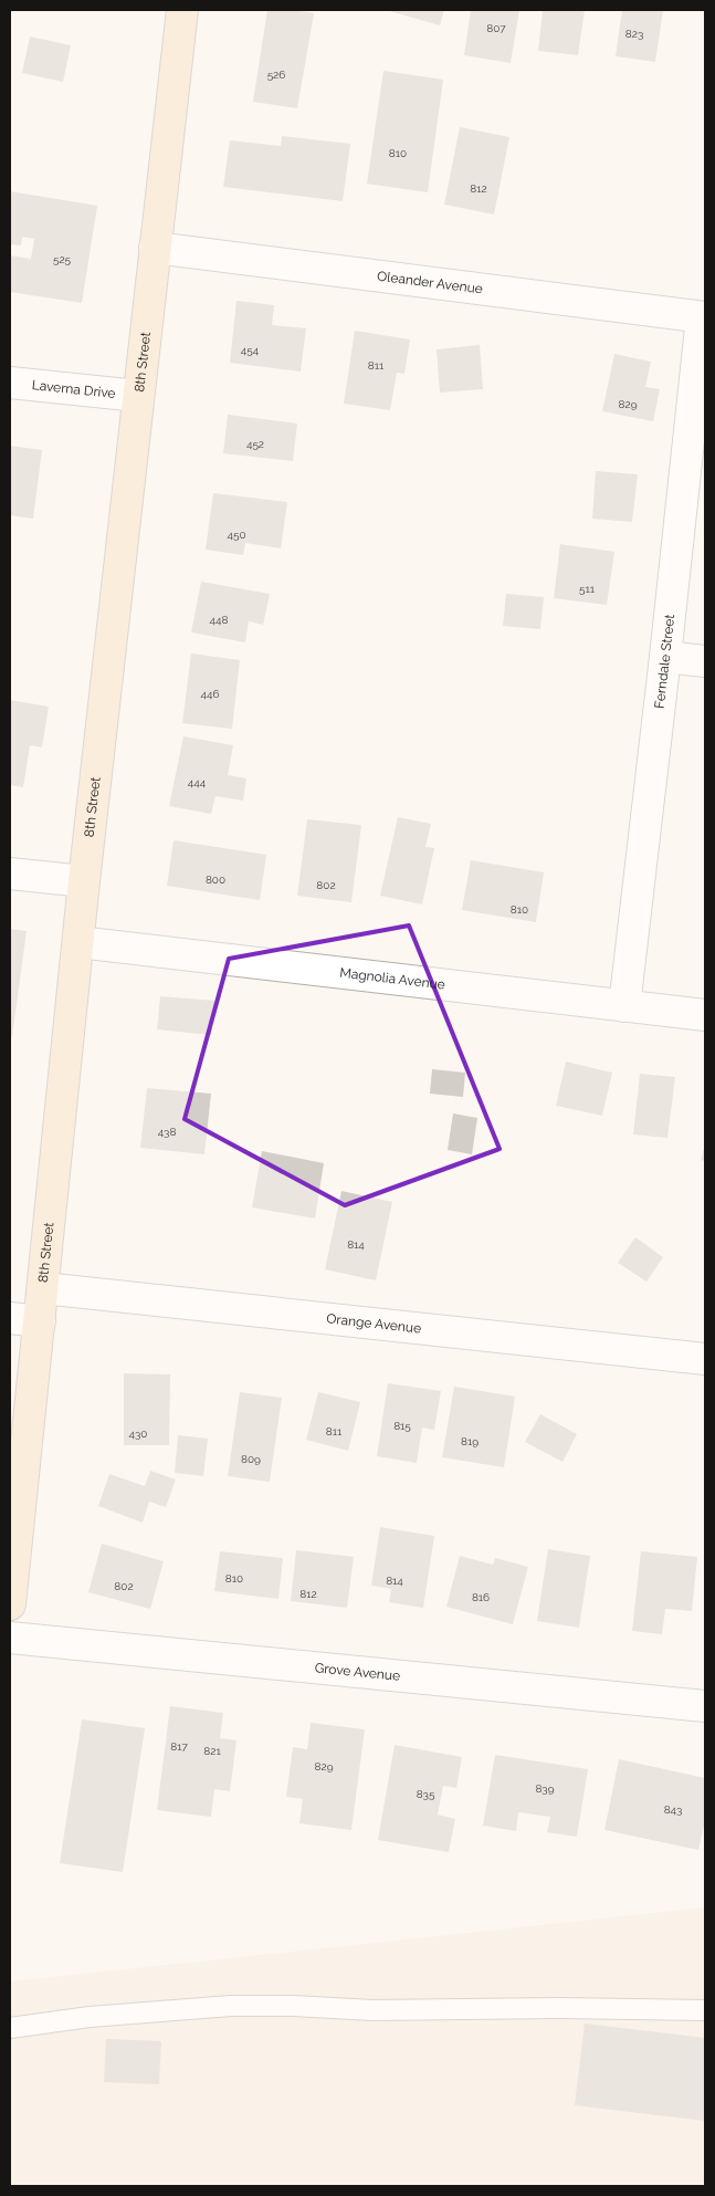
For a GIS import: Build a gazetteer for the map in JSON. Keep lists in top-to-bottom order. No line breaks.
{"streets":{"street":["Oleander Avenue","8th Street","Laverna Drive","Ferndale Street","Magnolia Avenue","Orange Avenue","Grove Avenue"]},"crossings":[["Oleander Avenue","8th Street"],["Oleander Avenue","Ferndale Street"],["8th Street","Laverna Drive"],["8th Street","Magnolia Avenue"],["8th Street","Orange Avenue"],["Ferndale Street","Magnolia Avenue"]],"house_numbers":["807","823","526","810","812","525","454","811","829","452","450","511","448","446","444","800","802","810","438","814","815","811","430","819","809","810","814","802","812","816","817","821","829","839","835","843"]}
